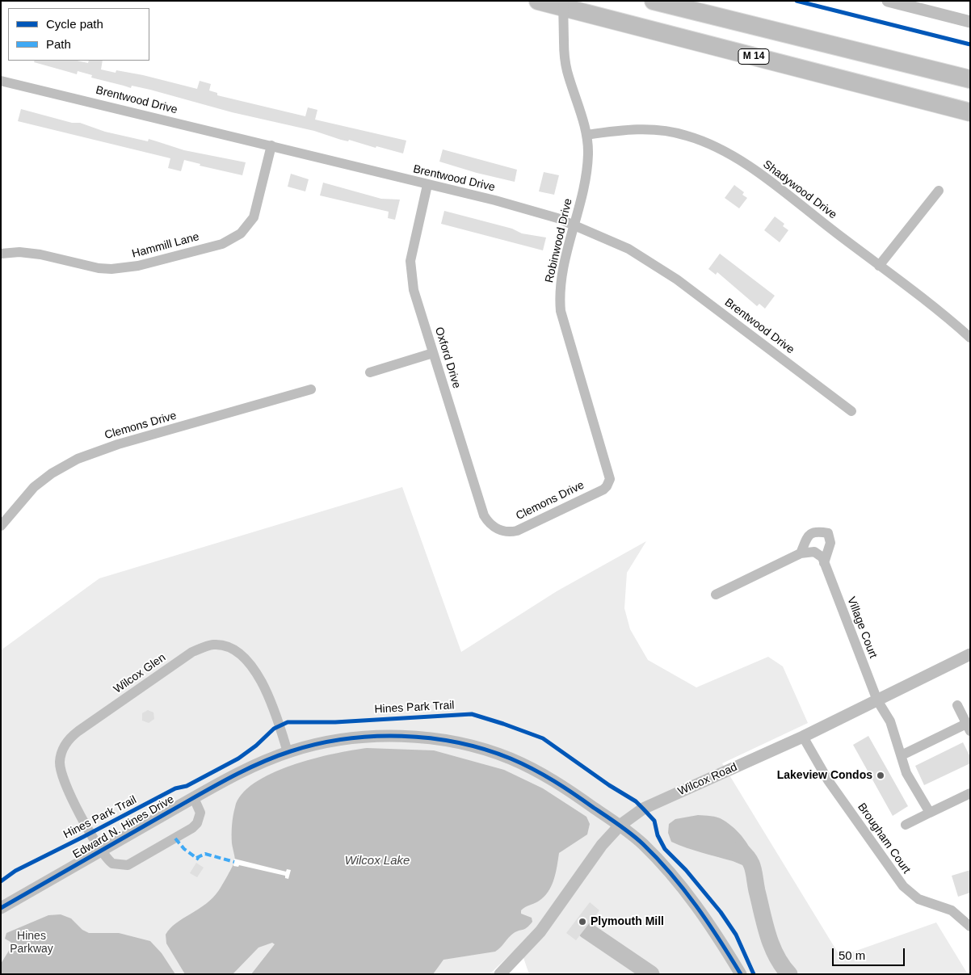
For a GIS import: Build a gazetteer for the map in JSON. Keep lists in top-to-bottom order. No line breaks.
{"streets":{"highway":["M 14"],"street":["Brentwood Drive","Shadywood Drive","Robinwood Drive","Hammill Lane","Oxford Drive","Clemons Drive","Village Court","Wilcox Glen","Wilcox Road","Edward N. Hines Drive","Brougham Court"],"cycle path":["Hines Park Trail"]},"crossings":[["Brentwood Drive","Robinwood Drive"],["Brentwood Drive","Hammill Lane"],["Brentwood Drive","Oxford Drive"],["Shadywood Drive","Robinwood Drive"],["Robinwood Drive","Clemons Drive"],["Oxford Drive","Clemons Drive"],["Village Court","Wilcox Road"],["Wilcox Glen","Edward N. Hines Drive"],["Wilcox Road","Edward N. Hines Drive"],["Wilcox Road","Brougham Court"]],"water":["Wilcox Lake"],"parks":["Hines Parkway"],"places":["Lakeview Condos","Plymouth Mill"],"legend":["Cycle path","Path"],"scale_bar":"50 m"}
